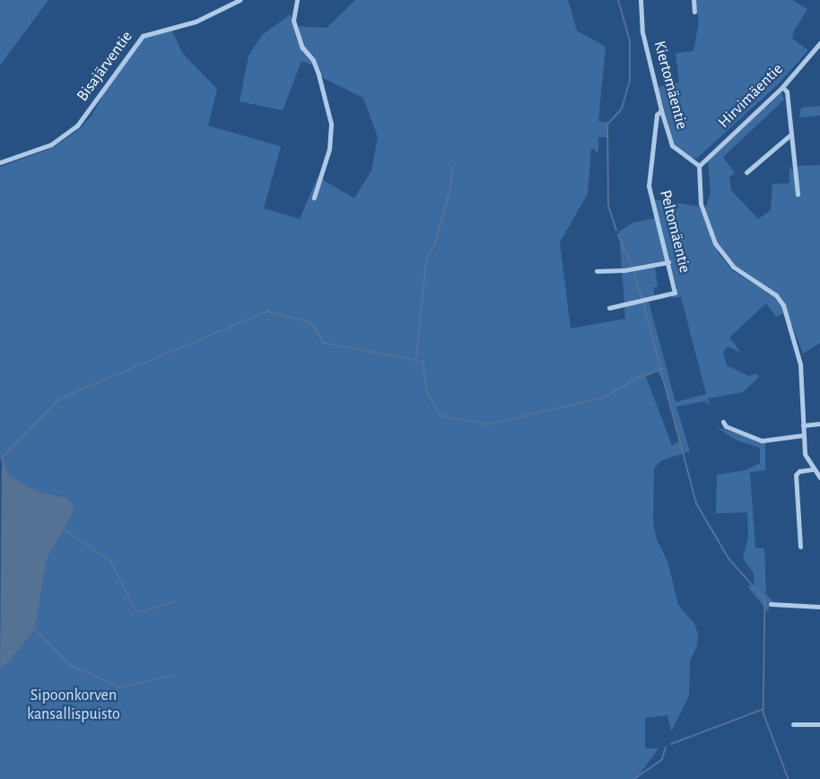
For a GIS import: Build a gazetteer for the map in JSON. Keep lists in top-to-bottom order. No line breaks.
{"streets":{"street":["Bisajärventie","Kiertomäentie","Hirvimäentie","Peltomäentie"]},"crossings":[["Kiertomäentie","Hirvimäentie"],["Kiertomäentie","Peltomäentie"]],"parks":["Sipoonkorven kansallispuisto"]}
